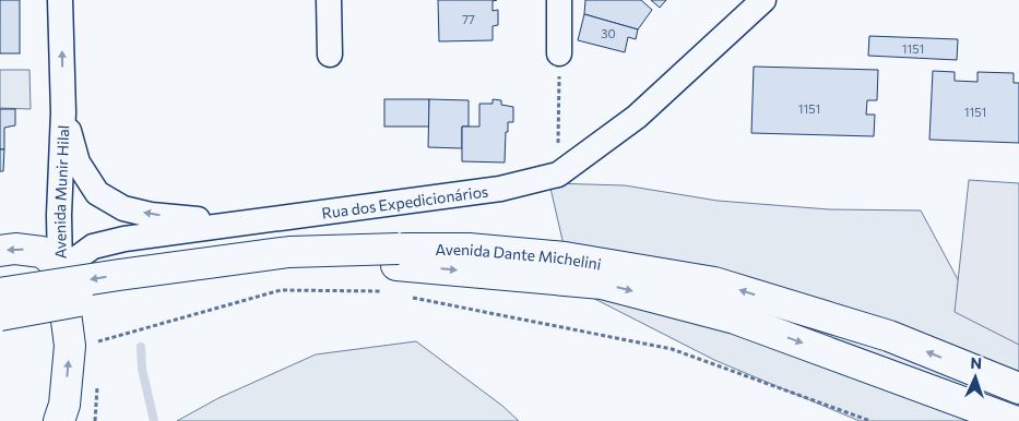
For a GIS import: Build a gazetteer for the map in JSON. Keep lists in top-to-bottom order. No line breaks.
{"streets":{"main road":["Avenida Dante Michelini"],"street":["Avenida Munir Hilal","Rua dos Expedicionários"]},"crossings":[["Avenida Munir Hilal","Rua dos Expedicionários"]],"one_way":["Avenida Munir Hilal"],"house_numbers":["77","30","1151","1151","1151"],"north":"top"}
